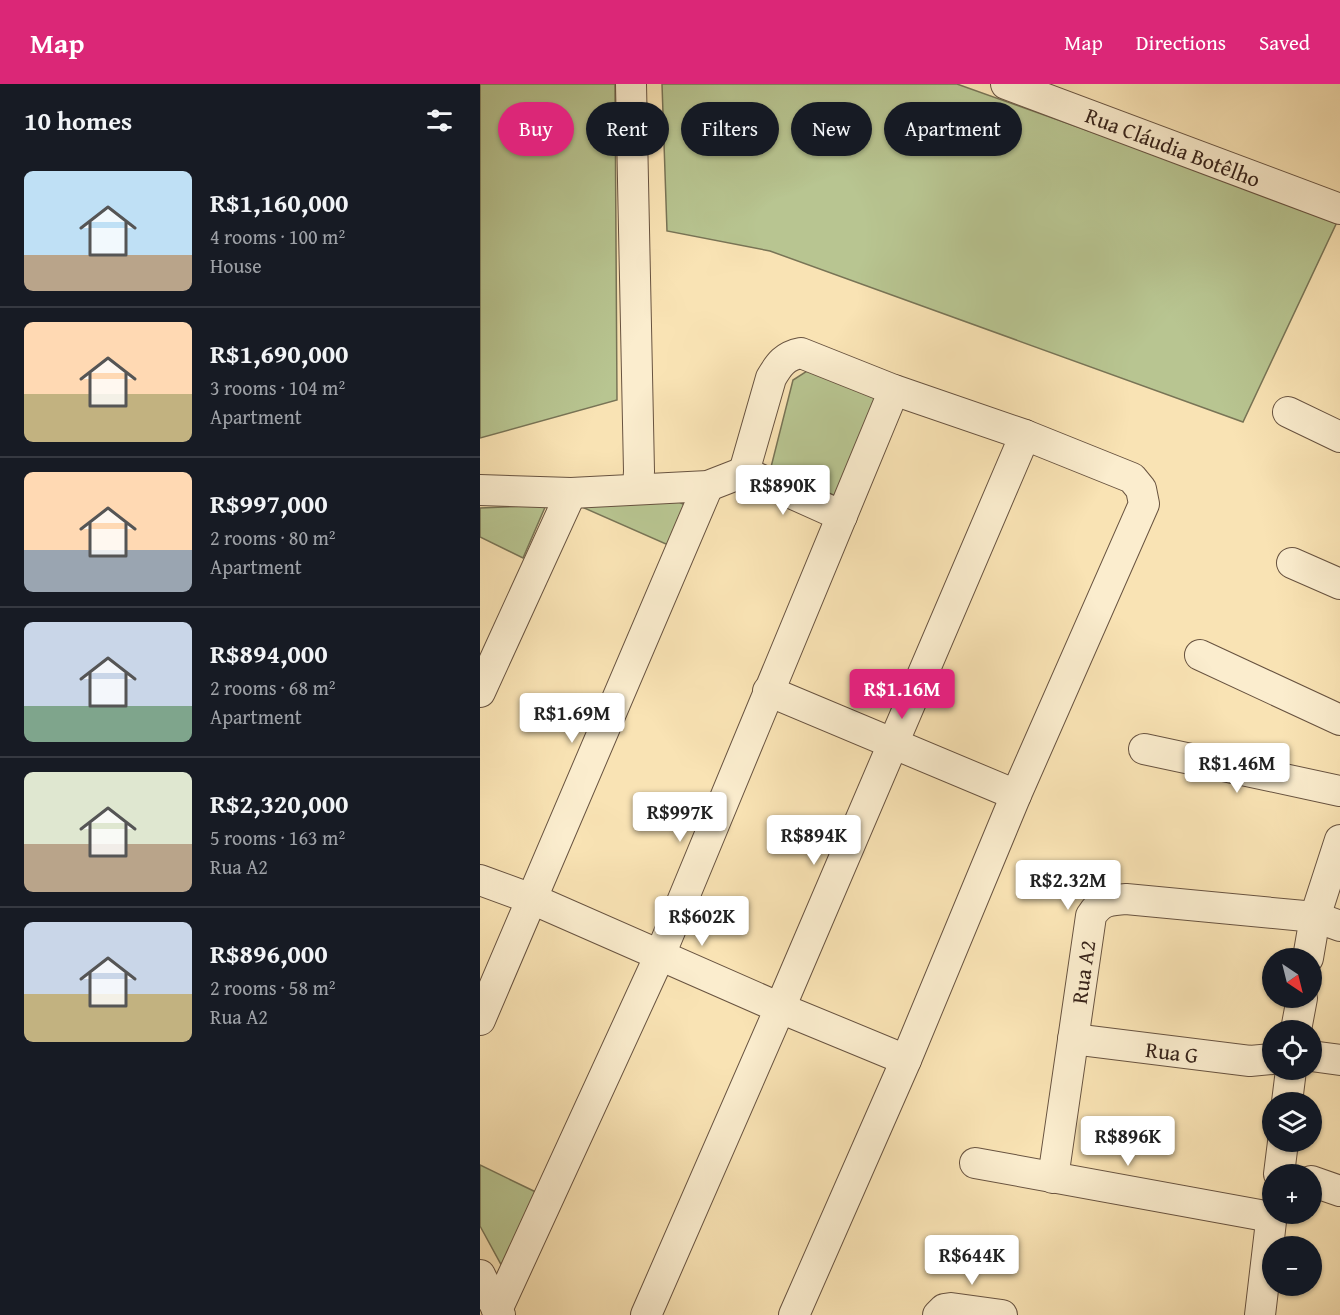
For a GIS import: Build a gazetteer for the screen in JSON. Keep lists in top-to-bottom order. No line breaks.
{"streets":{"street":["Rua Cláudia Botêlho","Rua A2","Rua G"]},"crossings":[["Rua A2","Rua G"]],"north":"bottom right","page":{"header":"Map","nav":["Map","Directions","Saved"],"heading":"10 homes","chip":["Buy","Rent","Filters","New","Apartment"],"list":[{"name":"R$1,160,000","note":"4 rooms · 100 m² · House"},{"name":"R$1,690,000","note":"3 rooms · 104 m² · Apartment"},{"name":"R$997,000","note":"2 rooms · 80 m² · Apartment"},{"name":"R$894,000","note":"2 rooms · 68 m² · Apartment"},{"name":"R$2,320,000","note":"5 rooms · 163 m² · Rua A2"},{"name":"R$896,000","note":"2 rooms · 58 m² · Rua A2"}],"price":["R$890K","R$1.16M","R$1.69M","R$1.46M","R$997K","R$894K","R$2.32M","R$602K","R$896K","R$644K"],"map_buttons":["+","−"]}}
